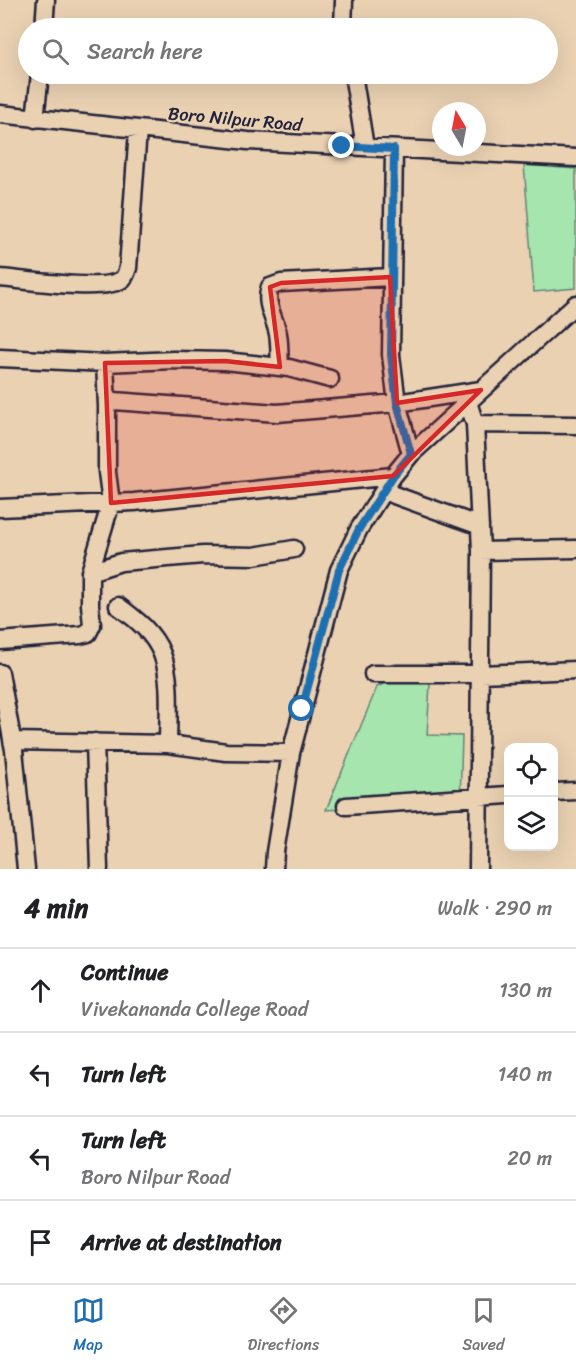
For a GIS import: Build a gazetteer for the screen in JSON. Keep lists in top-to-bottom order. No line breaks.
{"streets":{"street":["Boro Nilpur Road"]},"north":"top","page":{"search":"Search here","heading":["4 min","Walk · 290 m"],"list":[["Continue","Vivekananda College Road","130 m"],["Turn left","140 m"],["Turn left","Boro Nilpur Road","20 m"],"Arrive at destination"],"nav":["Map","Directions","Saved"]}}
